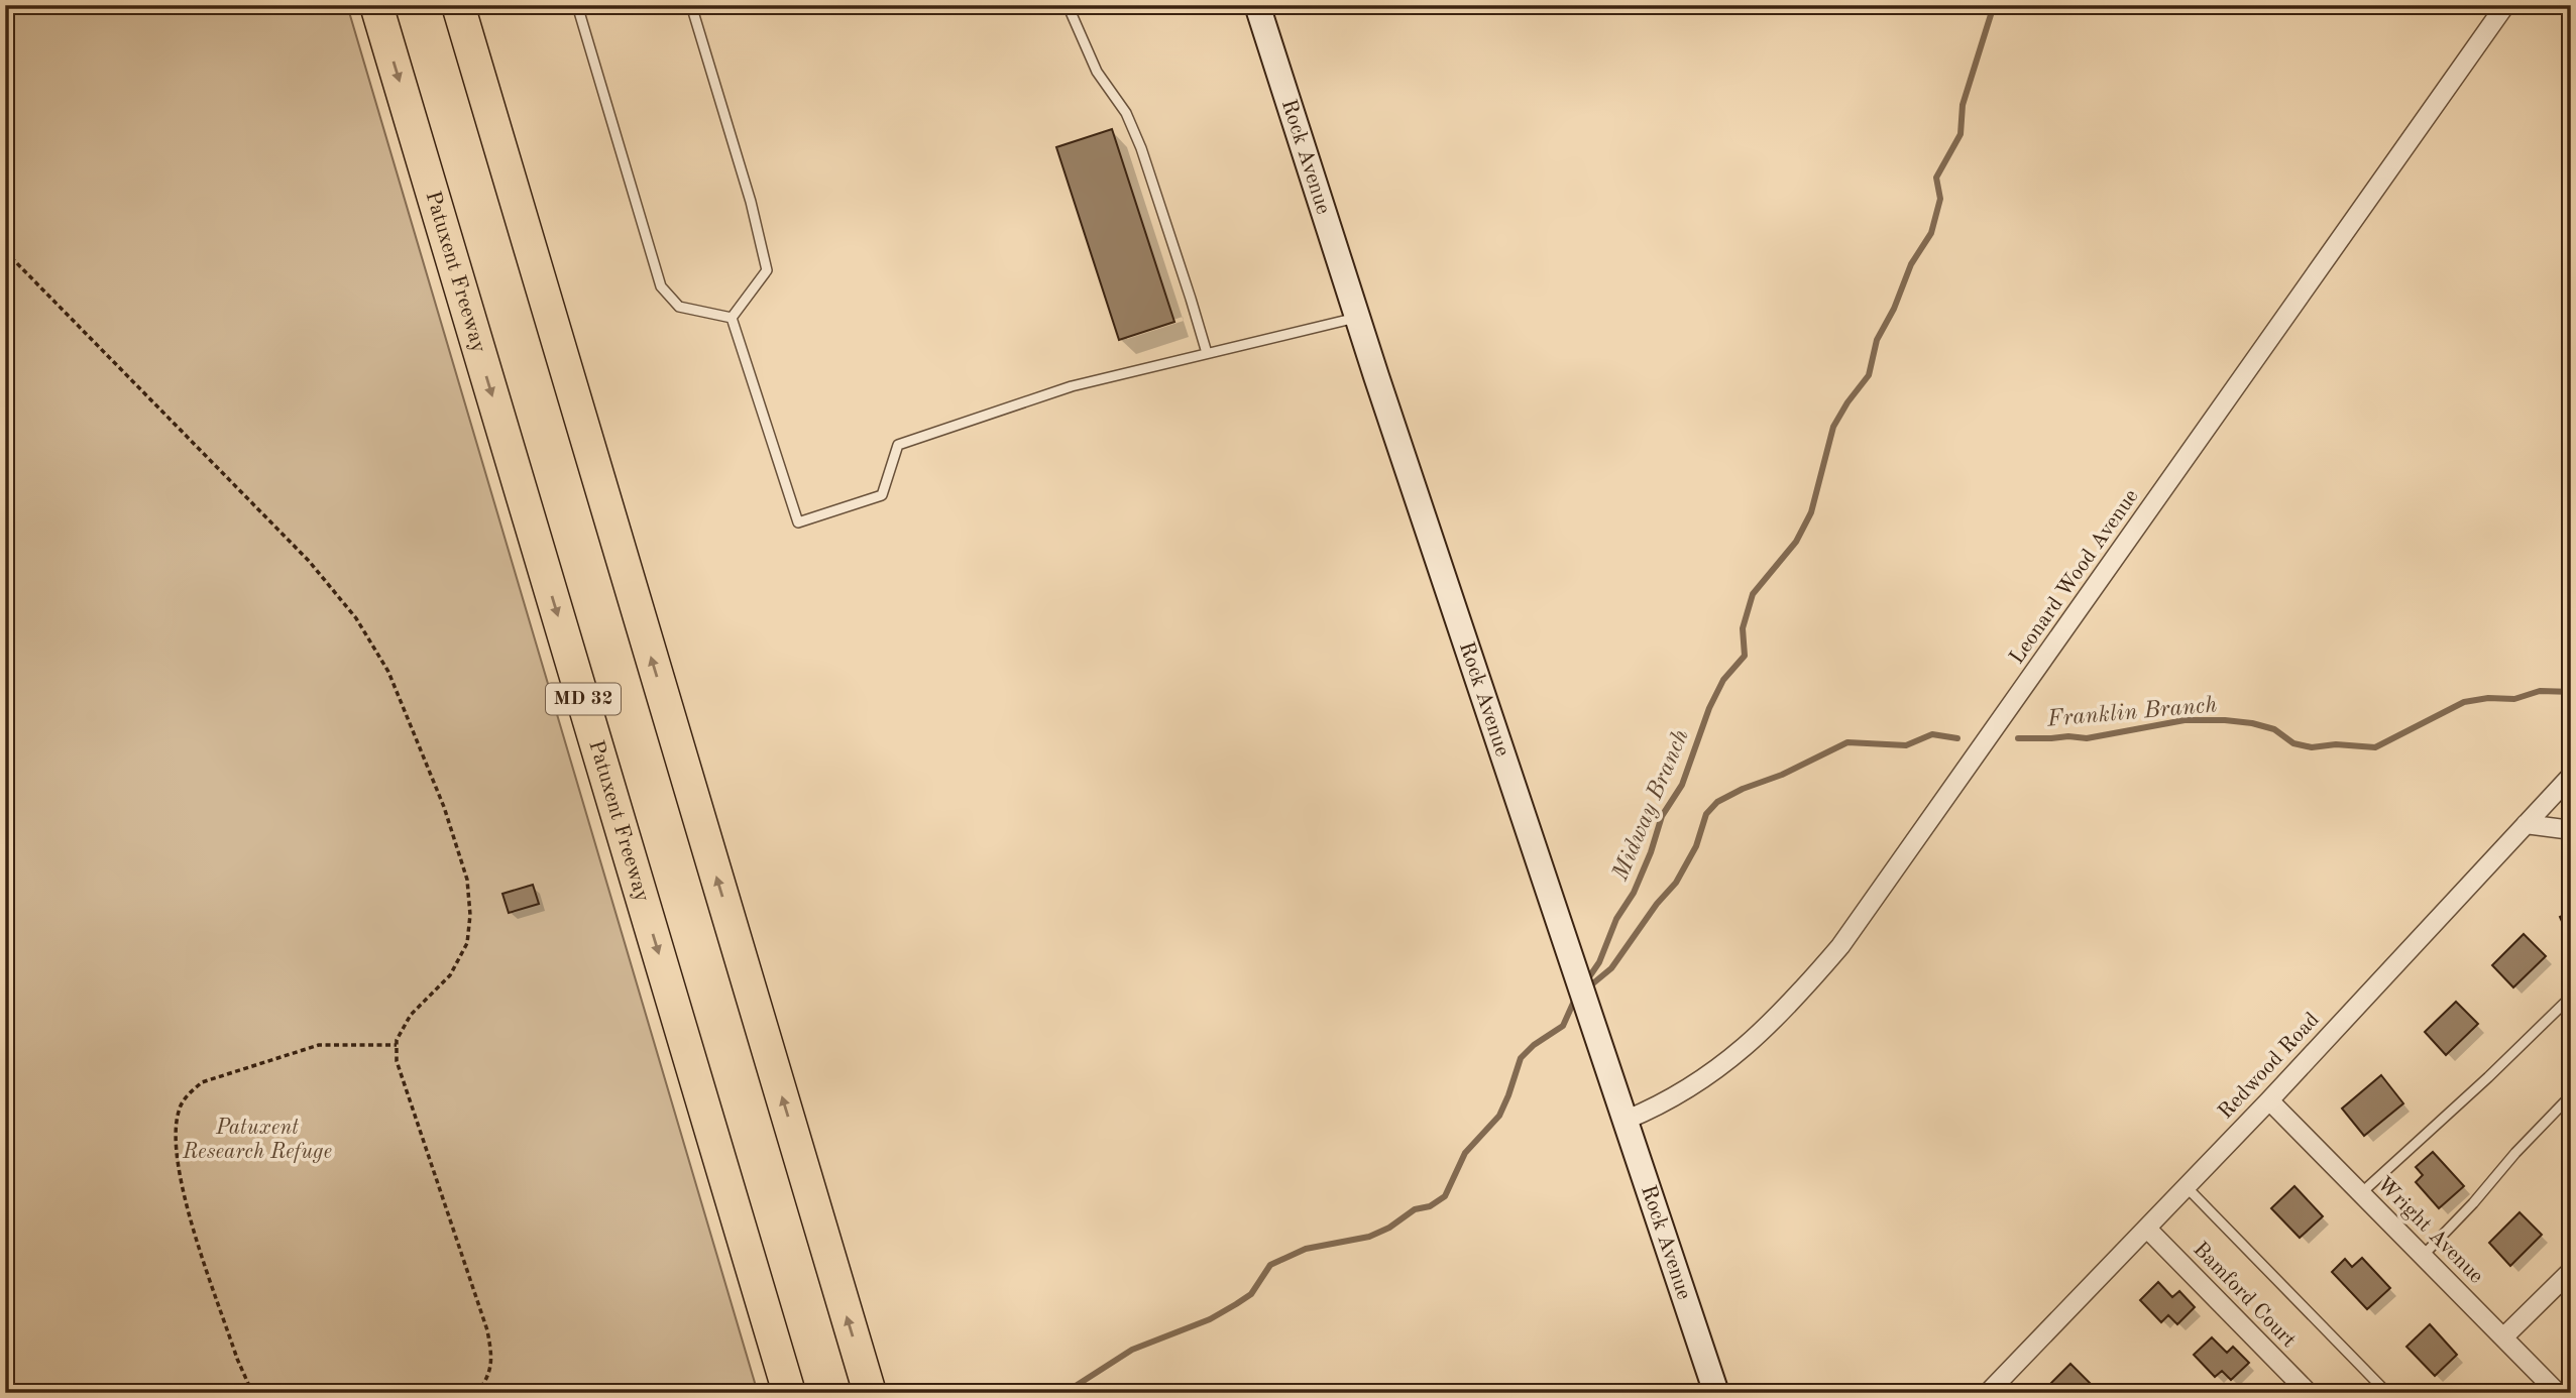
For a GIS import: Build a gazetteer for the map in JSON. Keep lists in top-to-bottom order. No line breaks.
{"streets":{"highway":["Patuxent Freeway","MD 32"],"street":["Rock Avenue","Leonard Wood Avenue","Redwood Road","Wright Avenue","Bamford Court"]},"crossings":[["Rock Avenue","Leonard Wood Avenue"],["Redwood Road","Wright Avenue"],["Redwood Road","Bamford Court"]],"water":["Franklin Branch","Midway Branch"],"parks":["Patuxent Research Refuge"]}
